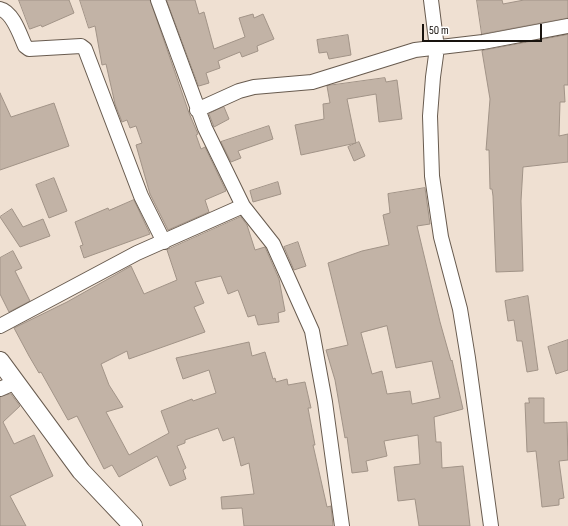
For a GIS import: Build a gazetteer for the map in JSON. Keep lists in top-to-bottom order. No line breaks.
{"scale_bar":"50 m"}
